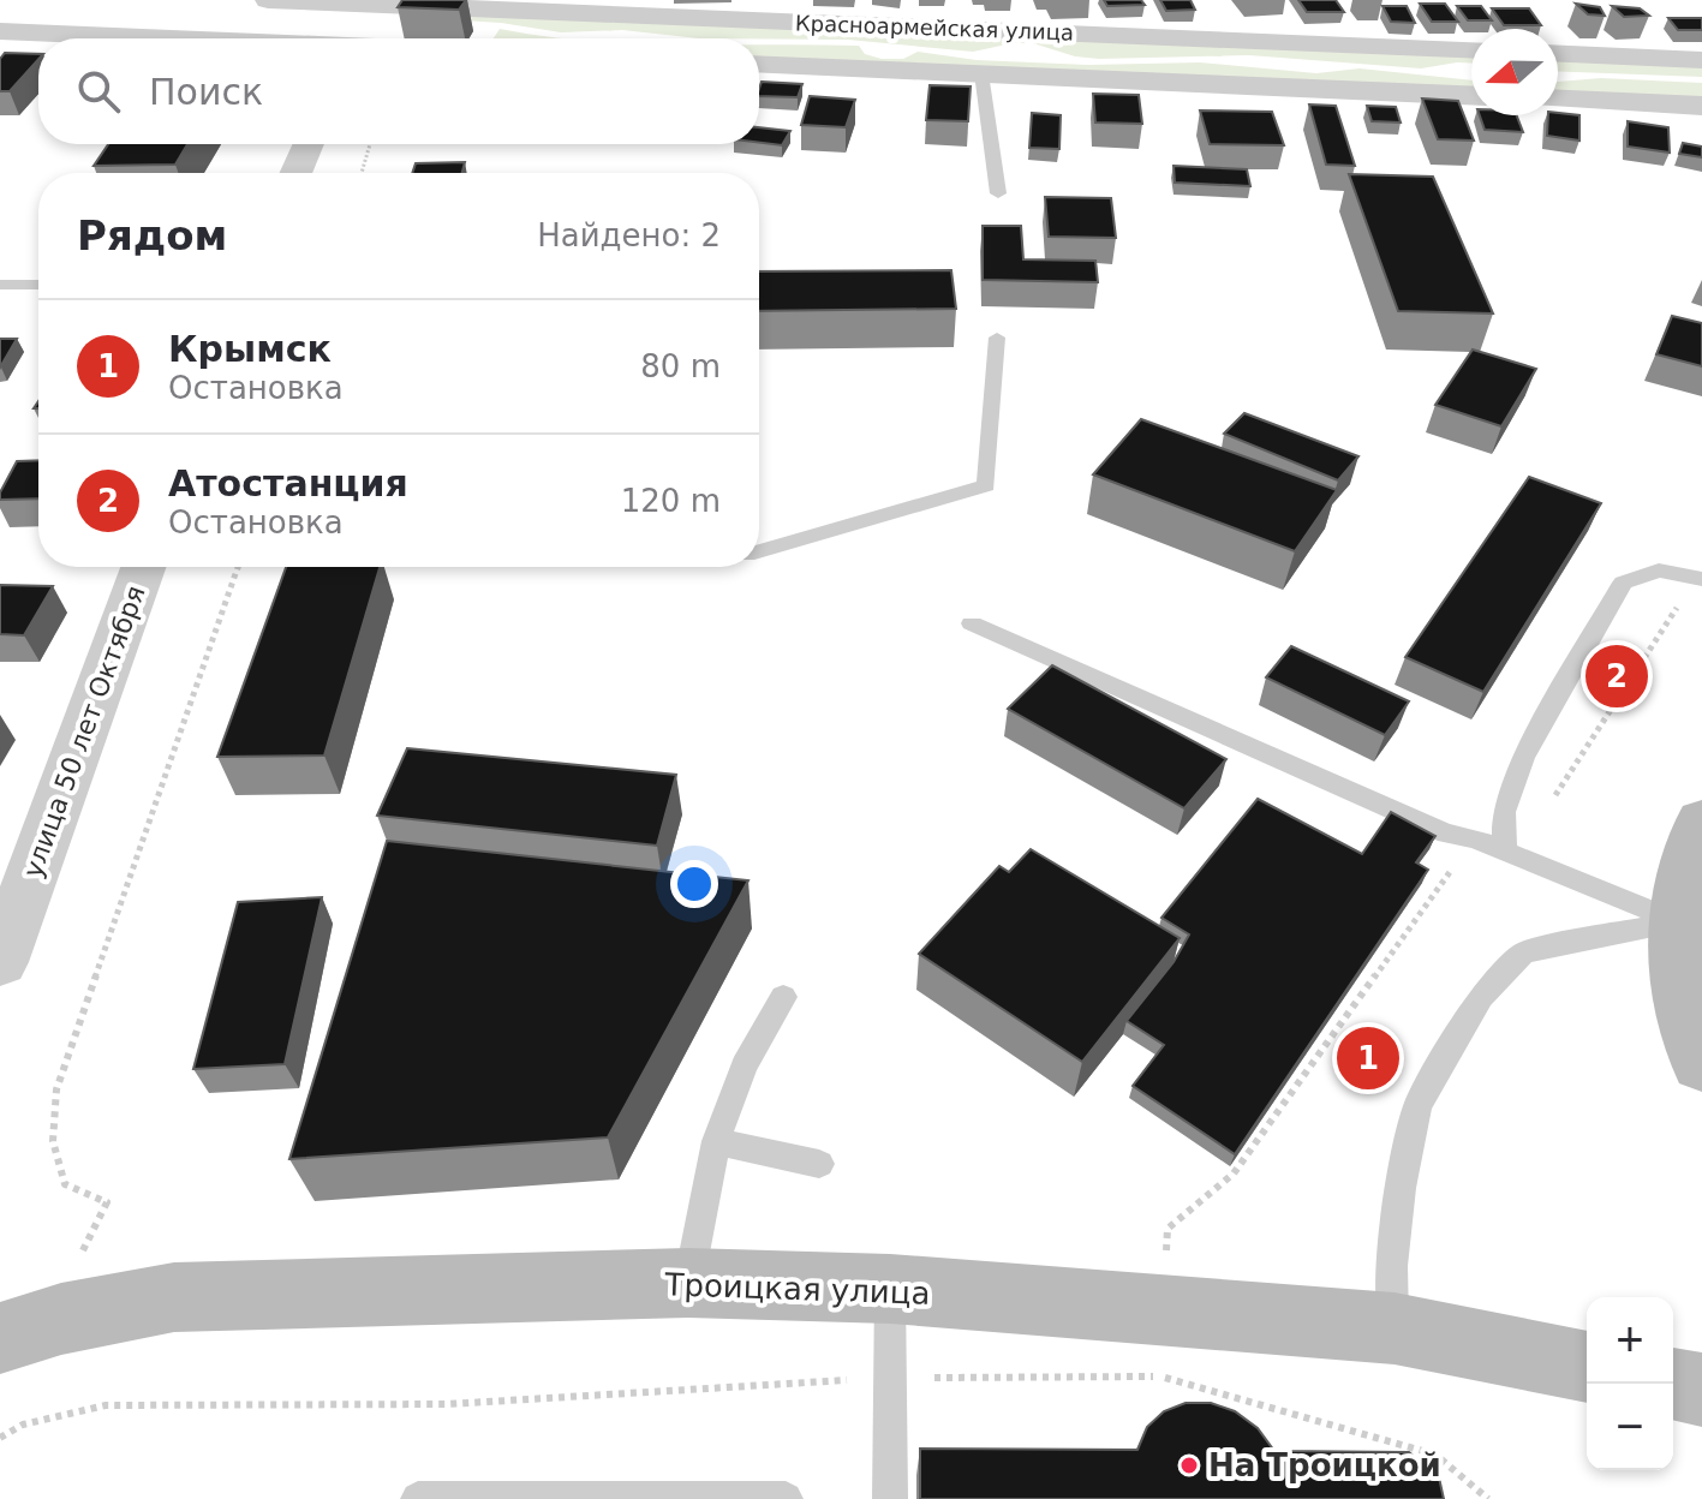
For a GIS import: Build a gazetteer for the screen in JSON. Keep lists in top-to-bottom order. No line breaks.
{"streets":{"main road":["Троицкая улица"],"street":["Красноармейская улица","улица 50 лет Октября"]},"places":["На Троицкой"],"north":"left","page":{"search":"Поиск","heading":["Рядом","Найдено: 2"],"list":[{"mark":"1","name":"Крымск","note":"Остановка","value":"80 m"},{"mark":"2","name":"Атостанция","note":"Остановка","value":"120 m"}],"pins":["2","1"],"map_buttons":["+","−"]}}
